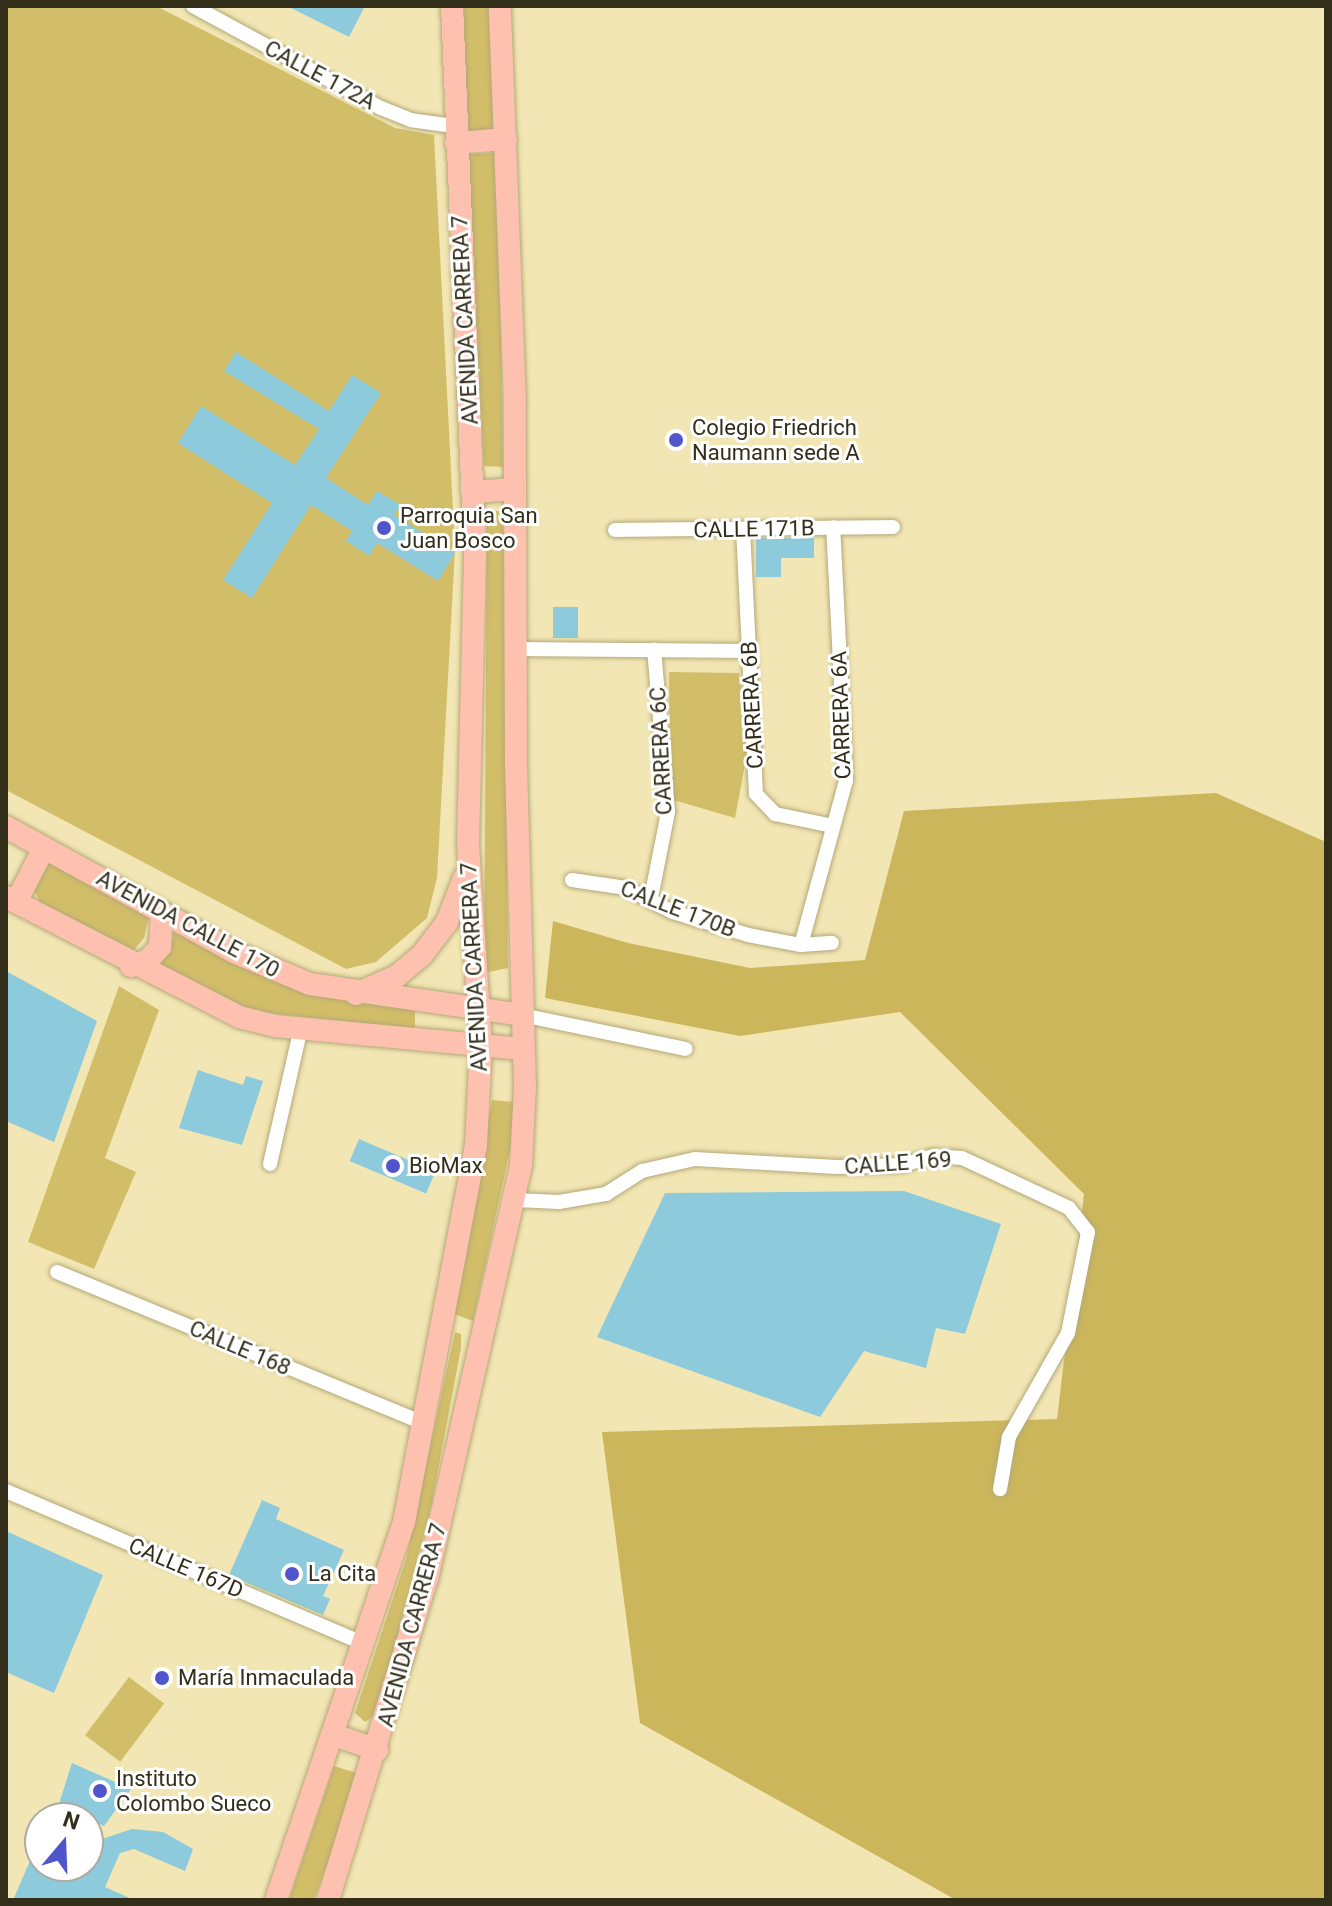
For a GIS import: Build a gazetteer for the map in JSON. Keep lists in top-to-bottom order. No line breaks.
{"streets":{"main road":["AVENIDA CARRERA 7","AVENIDA CALLE 170"],"street":["CALLE 172A","CALLE 171B","CARRERA 6B","CARRERA 6A","CARRERA 6C","CALLE 170B","CALLE 169","CALLE 168","CALLE 167D"]},"crossings":[["CALLE 172A","AVENIDA CARRERA 7"],["AVENIDA CARRERA 7","AVENIDA CALLE 170"],["AVENIDA CARRERA 7","CALLE 169"],["AVENIDA CARRERA 7","CALLE 168"],["AVENIDA CARRERA 7","CALLE 167D"],["CALLE 171B","CARRERA 6B"],["CALLE 171B","CARRERA 6A"],["CARRERA 6B","CARRERA 6A"],["CARRERA 6A","CALLE 170B"],["CARRERA 6C","CALLE 170B"]],"places":["Colegio Friedrich Naumann sede A","Parroquia San Juan Bosco","BioMax","La Cita","María Inmaculada","Instituto Colombo Sueco"],"north":"top"}
